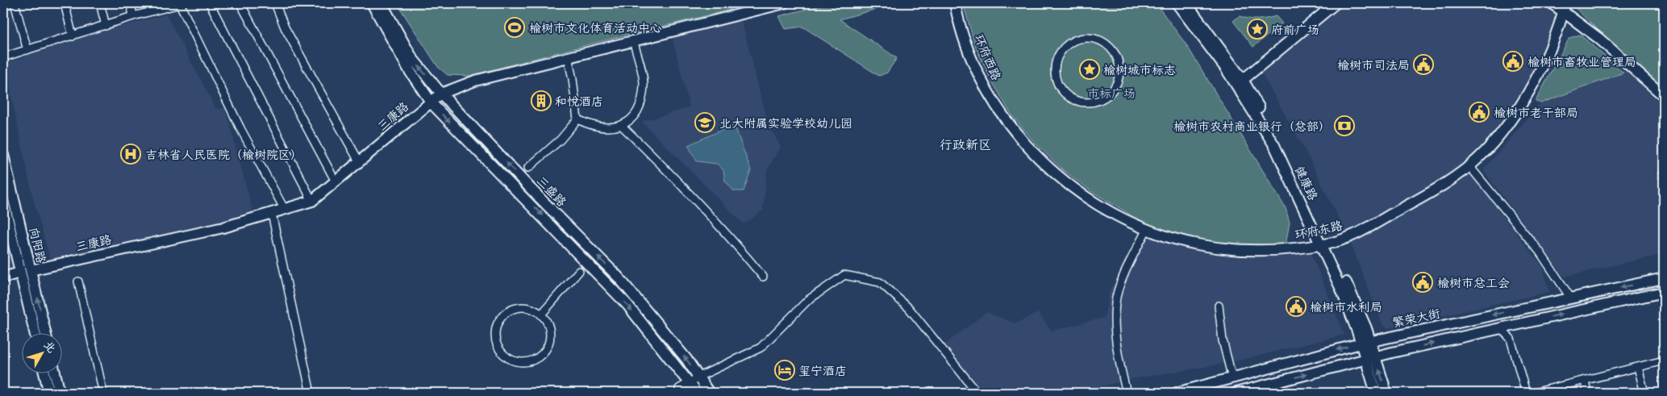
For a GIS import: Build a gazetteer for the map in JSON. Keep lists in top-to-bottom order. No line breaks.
{"streets":{"main road":["环府西路","三康路","健康路","三盛路","环府东路","向阳路","繁荣大街"]},"crossings":[["环府西路","环府东路"],["三康路","三盛路"],["三康路","向阳路"],["健康路","环府东路"],["健康路","繁荣大街"]],"districts":["行政新区"],"parks":["市标广场"],"places":{"sports":["榆树市文化体育活动中心"],"place":["府前广场","榆树城市标志"],"public building":["榆树市畜牧业管理局","榆树市司法局","榆树市老干部局","榆树市总工会","榆树市水利局"],"building":["和悦酒店"],"school or university":["北大附属实验学校幼儿园"],"bank":["榆树市农村商业银行（总部）"],"hospital":["吉林省人民医院（榆树院区）"],"hotel":["玺宁酒店"]},"north":"top right"}
